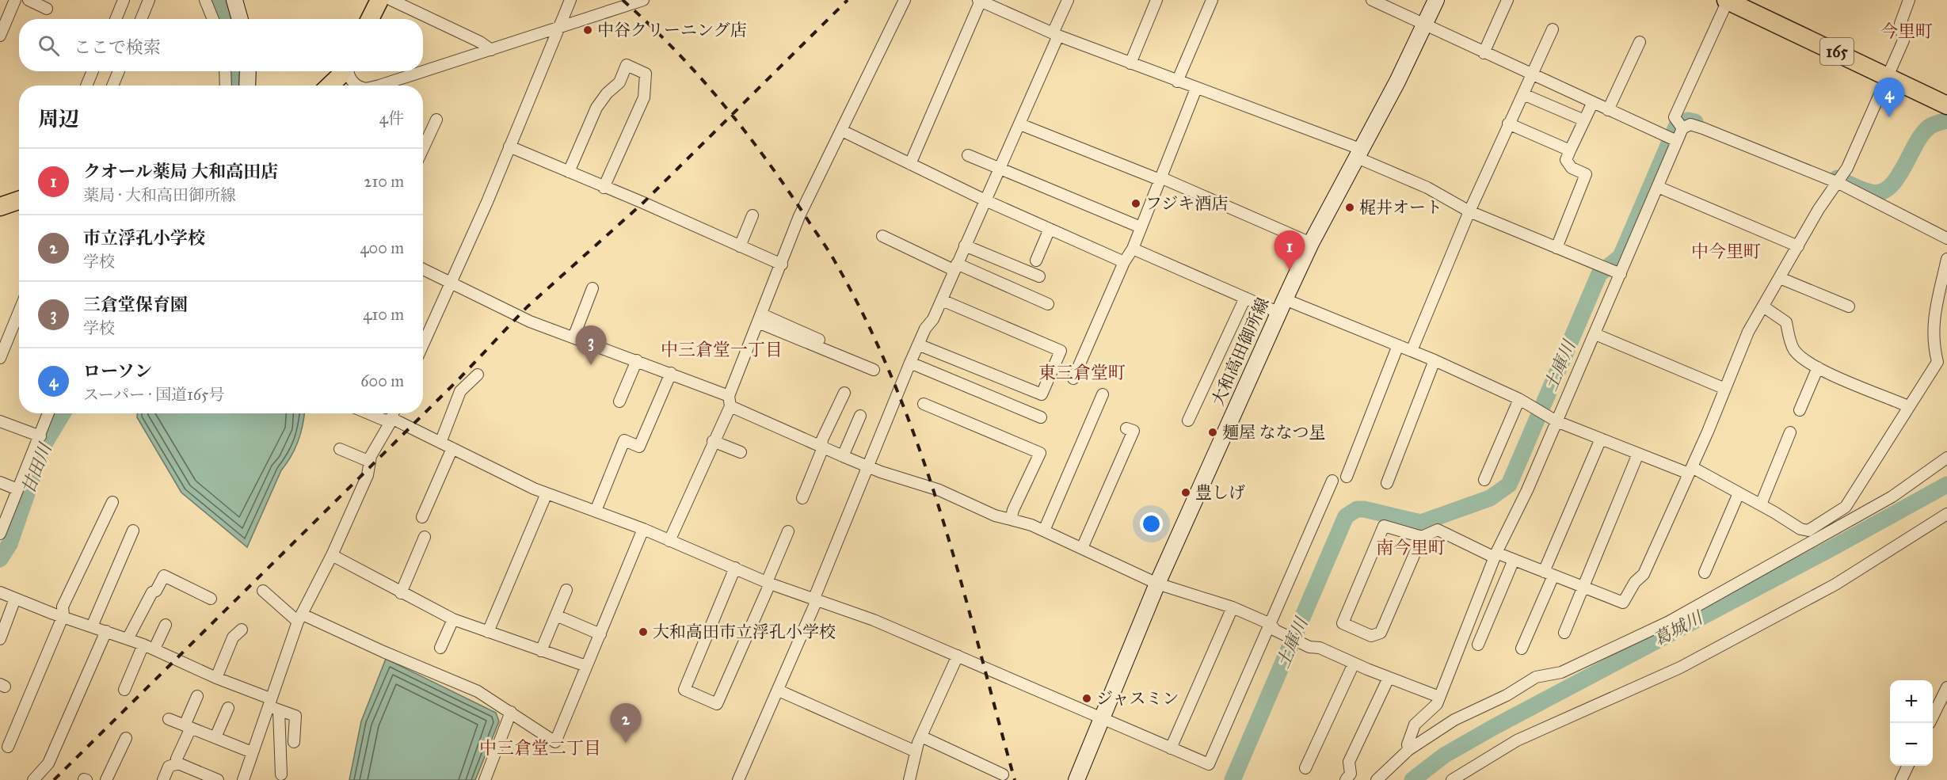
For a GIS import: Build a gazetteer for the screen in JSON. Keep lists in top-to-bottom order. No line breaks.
{"streets":{"highway":["165"],"main road":["大和高田御所線"]},"districts":["今里町","中今里町","中三倉堂一丁目","東三倉堂町","南今里町","中三倉堂二丁目"],"water":["土庫川","甘田川","葛城川"],"places":["中谷クリーニング店","フジキ酒店","梶井オート","麺屋 ななつ星","豊しげ","大和高田市立浮孔小学校","ジャスミン"],"page":{"search":"ここで検索","pins":["4","1","3","2"],"heading":["周辺","4件"],"list":[{"mark":"1","name":"クオール薬局 大和高田店","note":"薬局 · 大和高田御所線","value":"210 m"},{"mark":"2","name":"市立浮孔小学校","note":"学校","value":"400 m"},{"mark":"3","name":"三倉堂保育園","note":"学校","value":"410 m"},{"mark":"4","name":"ローソン","note":"スーパー · 国道165号","value":"600 m"}],"map_buttons":["+","−"]}}
